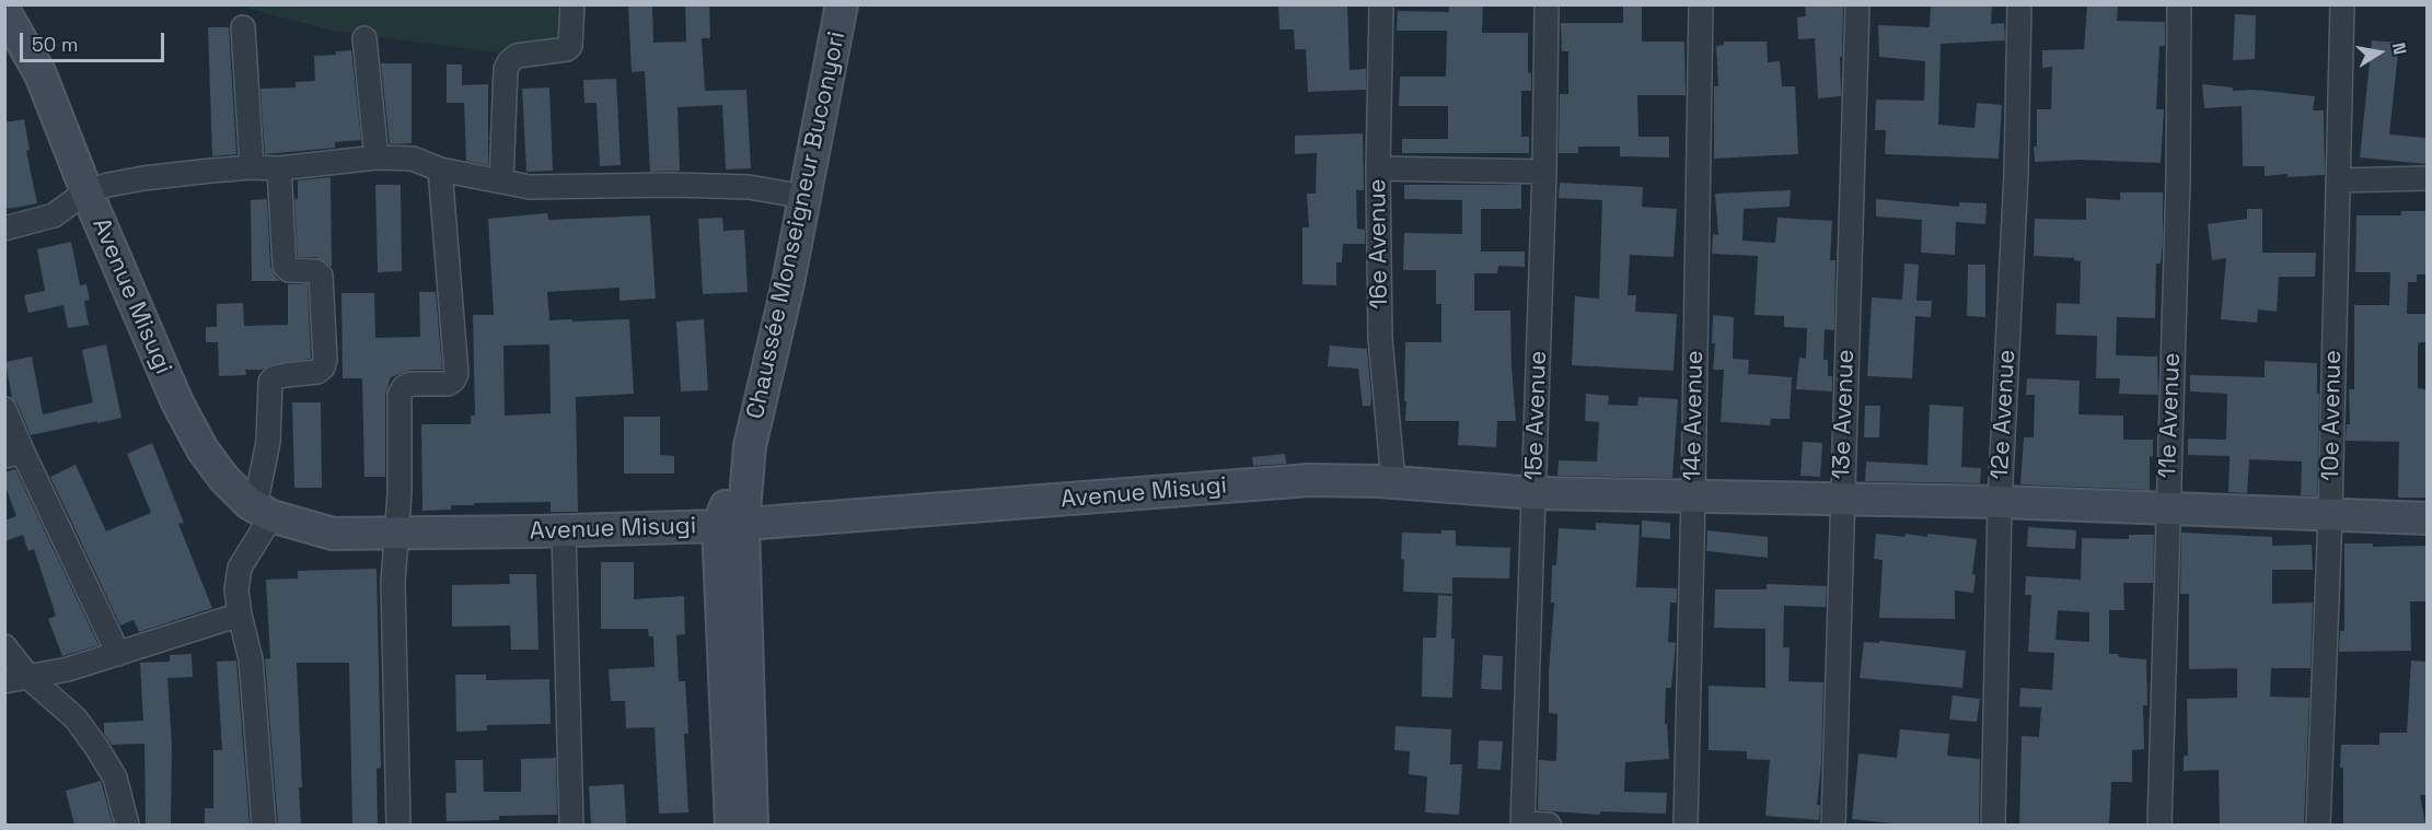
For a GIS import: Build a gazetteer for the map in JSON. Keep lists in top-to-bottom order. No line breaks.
{"streets":{"street":["Chaussée Monseigneur Buconyori","16e Avenue","Avenue Misugi","13e Avenue","12e Avenue","15e Avenue","14e Avenue","11e Avenue","10e Avenue"]},"crossings":[["Chaussée Monseigneur Buconyori","Avenue Misugi"],["16e Avenue","Avenue Misugi"],["Avenue Misugi","13e Avenue"],["Avenue Misugi","12e Avenue"],["Avenue Misugi","15e Avenue"],["Avenue Misugi","14e Avenue"],["Avenue Misugi","11e Avenue"],["Avenue Misugi","10e Avenue"]],"scale_bar":"50 m","north":"right"}
